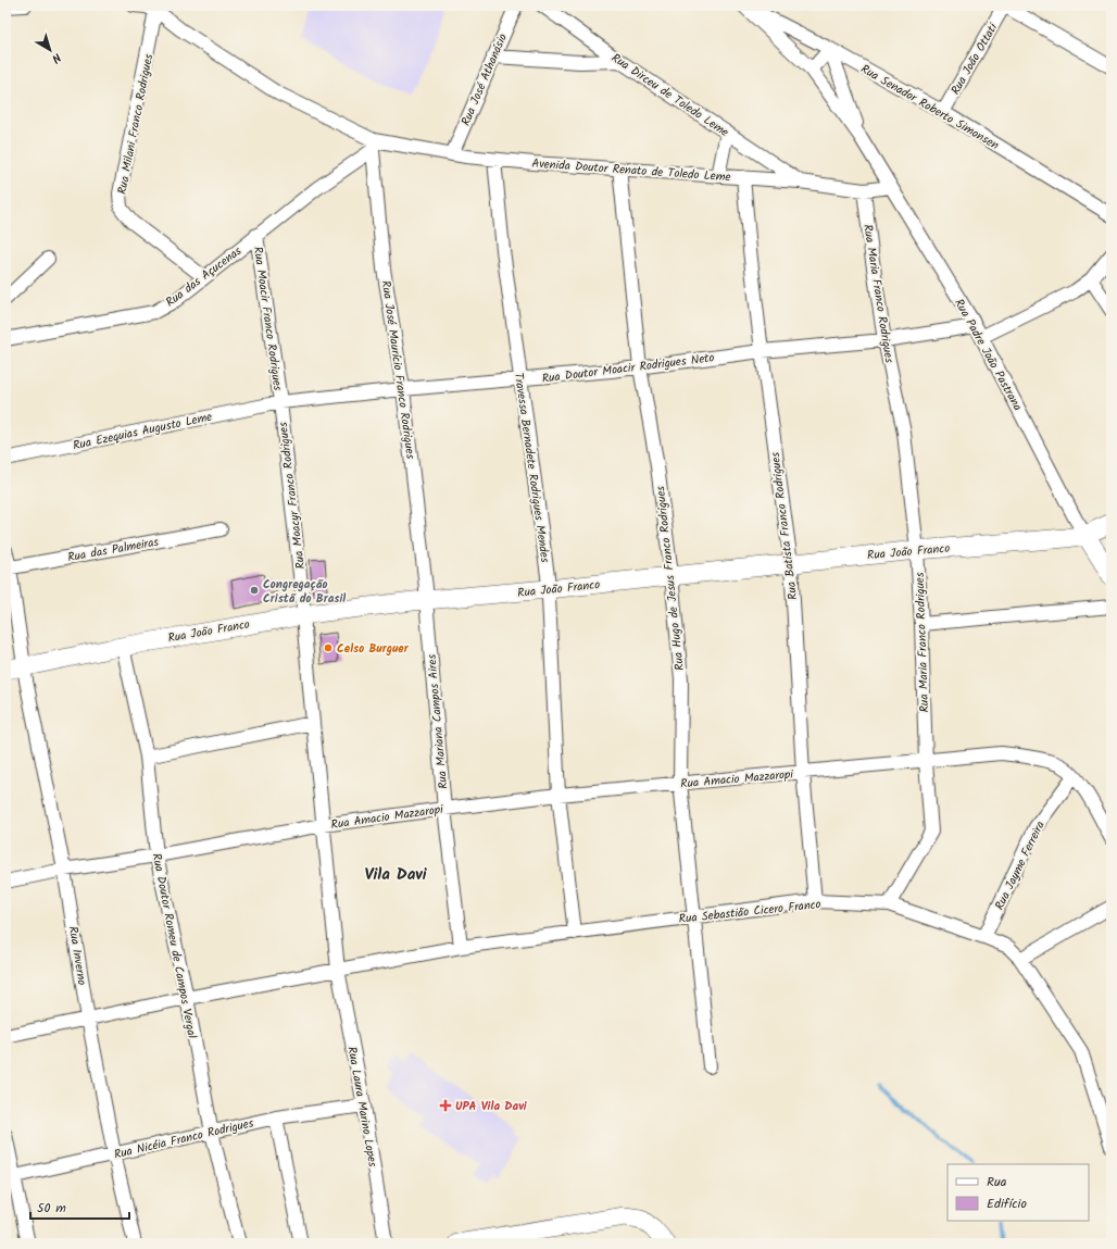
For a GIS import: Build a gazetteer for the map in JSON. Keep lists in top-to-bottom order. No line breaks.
{"streets":{"street":["Rua João Ottati","Rua José Athanásio","Rua Dirceu de Toledo Leme","Rua Senador Roberto Simonsen","Rua Milani Franco Rodrigues","Avenida Doutor Renato de Toledo Leme","Rua das Açucenas","Rua Maria Franco Rodrigues","Rua Moacir Franco Rodrigues","Rua Padre João Pastrana","Rua Doutor Moacir Rodrigues Neto","Rua José Maurício Franco Rodrigues","Rua Ezequias Augusto Leme","Travessa Bernadete Rodrigues Mendes","Rua Moacyr Franco Rodrigues","Rua Batista Franco Rodrigues","Rua das Palmeiras","Rua João Franco","Rua Hugo de Jesus Franco Rodrigues","Rua Mariana Campos Aires","Rua Amacio Mazzaropi","Rua Jayme Ferreira","Rua Sebastião Cicero Franco","Rua Doutor Romeu de Campos Vergal","Rua Inverno","Rua Laura Marino Lopes","Rua Nicéia Franco Rodrigues"]},"crossings":[["Rua João Ottati","Rua Senador Roberto Simonsen"],["Rua José Athanásio","Avenida Doutor Renato de Toledo Leme"],["Rua Dirceu de Toledo Leme","Avenida Doutor Renato de Toledo Leme"],["Rua Senador Roberto Simonsen","Rua Padre João Pastrana"],["Rua Milani Franco Rodrigues","Avenida Doutor Renato de Toledo Leme"],["Rua Milani Franco Rodrigues","Rua das Açucenas"],["Avenida Doutor Renato de Toledo Leme","Rua das Açucenas"],["Avenida Doutor Renato de Toledo Leme","Rua Maria Franco Rodrigues"],["Avenida Doutor Renato de Toledo Leme","Rua Padre João Pastrana"],["Avenida Doutor Renato de Toledo Leme","Rua José Maurício Franco Rodrigues"],["Avenida Doutor Renato de Toledo Leme","Travessa Bernadete Rodrigues Mendes"],["Avenida Doutor Renato de Toledo Leme","Rua Batista Franco Rodrigues"],["Avenida Doutor Renato de Toledo Leme","Rua Hugo de Jesus Franco Rodrigues"],["Rua das Açucenas","Rua Moacir Franco Rodrigues"],["Rua das Açucenas","Rua José Maurício Franco Rodrigues"],["Rua Maria Franco Rodrigues","Rua Doutor Moacir Rodrigues Neto"],["Rua Maria Franco Rodrigues","Rua João Franco"],["Rua Maria Franco Rodrigues","Rua Amacio Mazzaropi"],["Rua Maria Franco Rodrigues","Rua Sebastião Cicero Franco"],["Rua Moacir Franco Rodrigues","Rua Doutor Moacir Rodrigues Neto"],["Rua Moacir Franco Rodrigues","Rua Ezequias Augusto Leme"],["Rua Moacir Franco Rodrigues","Rua Moacyr Franco Rodrigues"],["Rua Padre João Pastrana","Rua Doutor Moacir Rodrigues Neto"],["Rua Padre João Pastrana","Rua João Franco"],["Rua Doutor Moacir Rodrigues Neto","Rua José Maurício Franco Rodrigues"],["Rua Doutor Moacir Rodrigues Neto","Rua Ezequias Augusto Leme"],["Rua Doutor Moacir Rodrigues Neto","Travessa Bernadete Rodrigues Mendes"],["Rua Doutor Moacir Rodrigues Neto","Rua Moacyr Franco Rodrigues"],["Rua Doutor Moacir Rodrigues Neto","Rua Batista Franco Rodrigues"],["Rua Doutor Moacir Rodrigues Neto","Rua Hugo de Jesus Franco Rodrigues"],["Rua José Maurício Franco Rodrigues","Rua João Franco"],["Rua José Maurício Franco Rodrigues","Rua Mariana Campos Aires"],["Rua Ezequias Augusto Leme","Rua Moacyr Franco Rodrigues"],["Travessa Bernadete Rodrigues Mendes","Rua João Franco"],["Travessa Bernadete Rodrigues Mendes","Rua Amacio Mazzaropi"],["Travessa Bernadete Rodrigues Mendes","Rua Sebastião Cicero Franco"],["Rua Moacyr Franco Rodrigues","Rua João Franco"],["Rua Moacyr Franco Rodrigues","Rua Amacio Mazzaropi"],["Rua Moacyr Franco Rodrigues","Rua Laura Marino Lopes"],["Rua Batista Franco Rodrigues","Rua João Franco"],["Rua Batista Franco Rodrigues","Rua Amacio Mazzaropi"],["Rua Batista Franco Rodrigues","Rua Sebastião Cicero Franco"],["Rua das Palmeiras","Rua Inverno"],["Rua João Franco","Rua Hugo de Jesus Franco Rodrigues"],["Rua João Franco","Rua Mariana Campos Aires"],["Rua João Franco","Rua Doutor Romeu de Campos Vergal"],["Rua João Franco","Rua Inverno"],["Rua Hugo de Jesus Franco Rodrigues","Rua Amacio Mazzaropi"],["Rua Hugo de Jesus Franco Rodrigues","Rua Sebastião Cicero Franco"],["Rua Mariana Campos Aires","Rua Amacio Mazzaropi"],["Rua Mariana Campos Aires","Rua Sebastião Cicero Franco"],["Rua Amacio Mazzaropi","Rua Jayme Ferreira"],["Rua Amacio Mazzaropi","Rua Doutor Romeu de Campos Vergal"],["Rua Amacio Mazzaropi","Rua Inverno"],["Rua Amacio Mazzaropi","Rua Laura Marino Lopes"],["Rua Jayme Ferreira","Rua Sebastião Cicero Franco"],["Rua Sebastião Cicero Franco","Rua Doutor Romeu de Campos Vergal"],["Rua Sebastião Cicero Franco","Rua Inverno"],["Rua Sebastião Cicero Franco","Rua Laura Marino Lopes"],["Rua Doutor Romeu de Campos Vergal","Rua Nicéia Franco Rodrigues"],["Rua Inverno","Rua Nicéia Franco Rodrigues"],["Rua Laura Marino Lopes","Rua Nicéia Franco Rodrigues"]],"districts":["Vila Davi"],"places":{"other":["Congregação Cristã do Brasil","Celso Burguer"],"health":["UPA Vila Davi"]},"legend":["Rua","Edifício"],"scale_bar":"50 m","north":"bottom right"}
